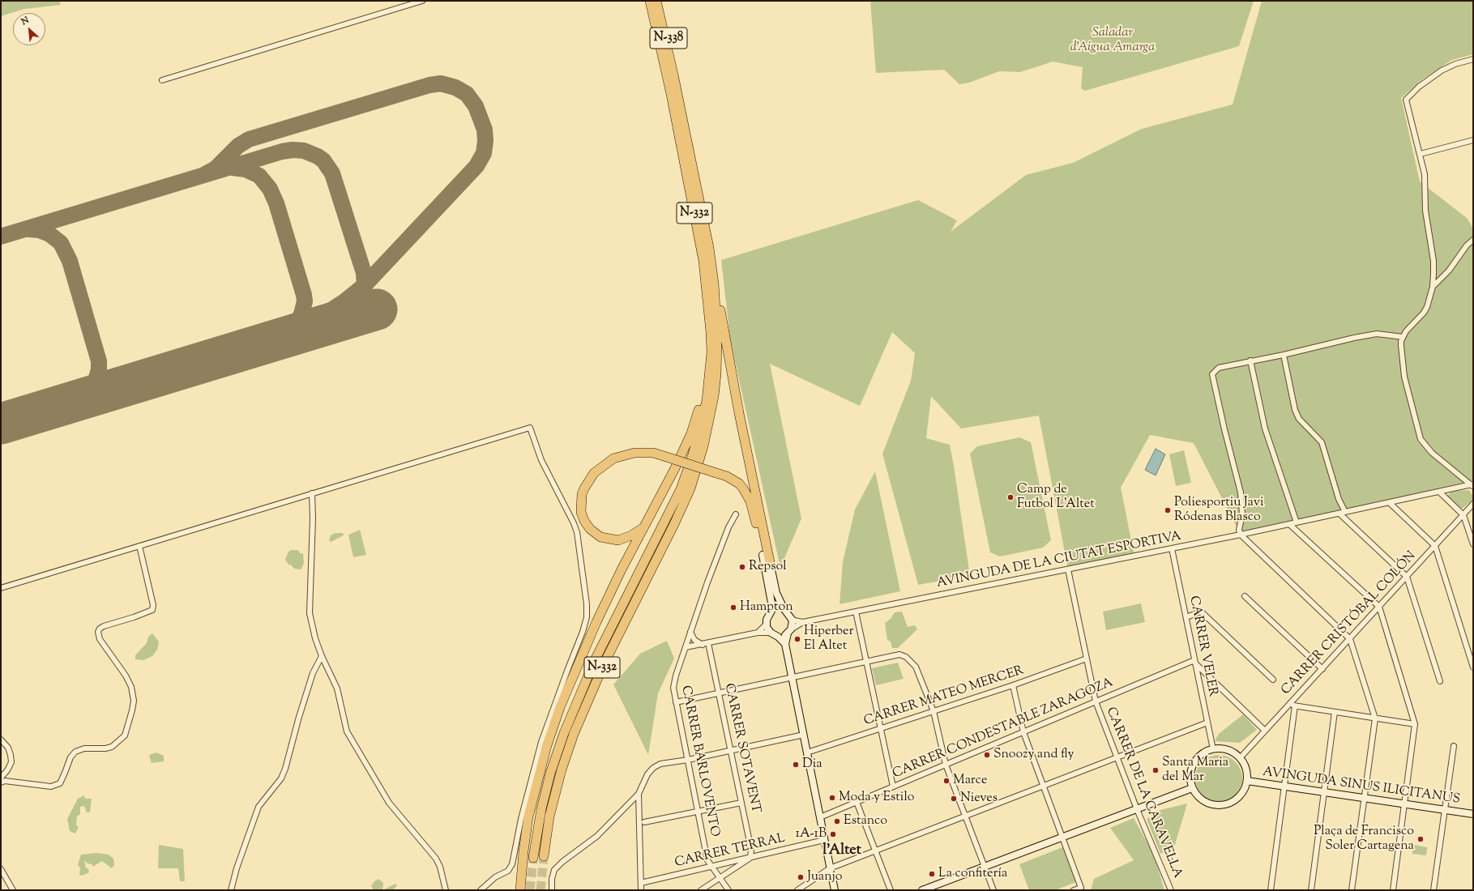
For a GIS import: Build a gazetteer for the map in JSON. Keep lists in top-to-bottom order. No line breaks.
{"streets":{"highway":["N-338","N-332"],"street":["AVINGUDA DE LA CIUTAT ESPORTIVA","CARRER CRISTÓBAL COLÓN","CARRER VELER","CARRER MATEO MERCER","CARRER CONDESTABLE ZARAGOZA","CARRER SOTAVENT","CARRER BARLOVENTO","AVINGUDA SINUS ILICITANUS","CARRER DE LA CARAVEL·LA","CARRER TERRAL"]},"crossings":[["N-338","N-332"],["AVINGUDA DE LA CIUTAT ESPORTIVA","CARRER VELER"],["AVINGUDA DE LA CIUTAT ESPORTIVA","CARRER DE LA CARAVEL·LA"],["CARRER CRISTÓBAL COLÓN","CARRER VELER"],["CARRER CRISTÓBAL COLÓN","AVINGUDA SINUS ILICITANUS"],["CARRER VELER","CARRER CONDESTABLE ZARAGOZA"],["CARRER VELER","AVINGUDA SINUS ILICITANUS"],["CARRER MATEO MERCER","CARRER DE LA CARAVEL·LA"],["CARRER CONDESTABLE ZARAGOZA","CARRER DE LA CARAVEL·LA"],["CARRER SOTAVENT","CARRER TERRAL"],["CARRER BARLOVENTO","CARRER TERRAL"]],"districts":["l'Altet"],"parks":["Saladar d’Aigua Amarga"],"places":["Camp de Futbol L'Altet","Poliesportiu Javi Ródenas Blasco","Repsol","Hampton","Hiperber El Altet","Snoozy and fly","Dia","Santa Maria del Mar","Marce","Moda y Estilo","Nieves","Estanco","1A-1B","Plaça de Francisco Soler Cartagena","La confitería","Juanjo"],"north":"top left"}
